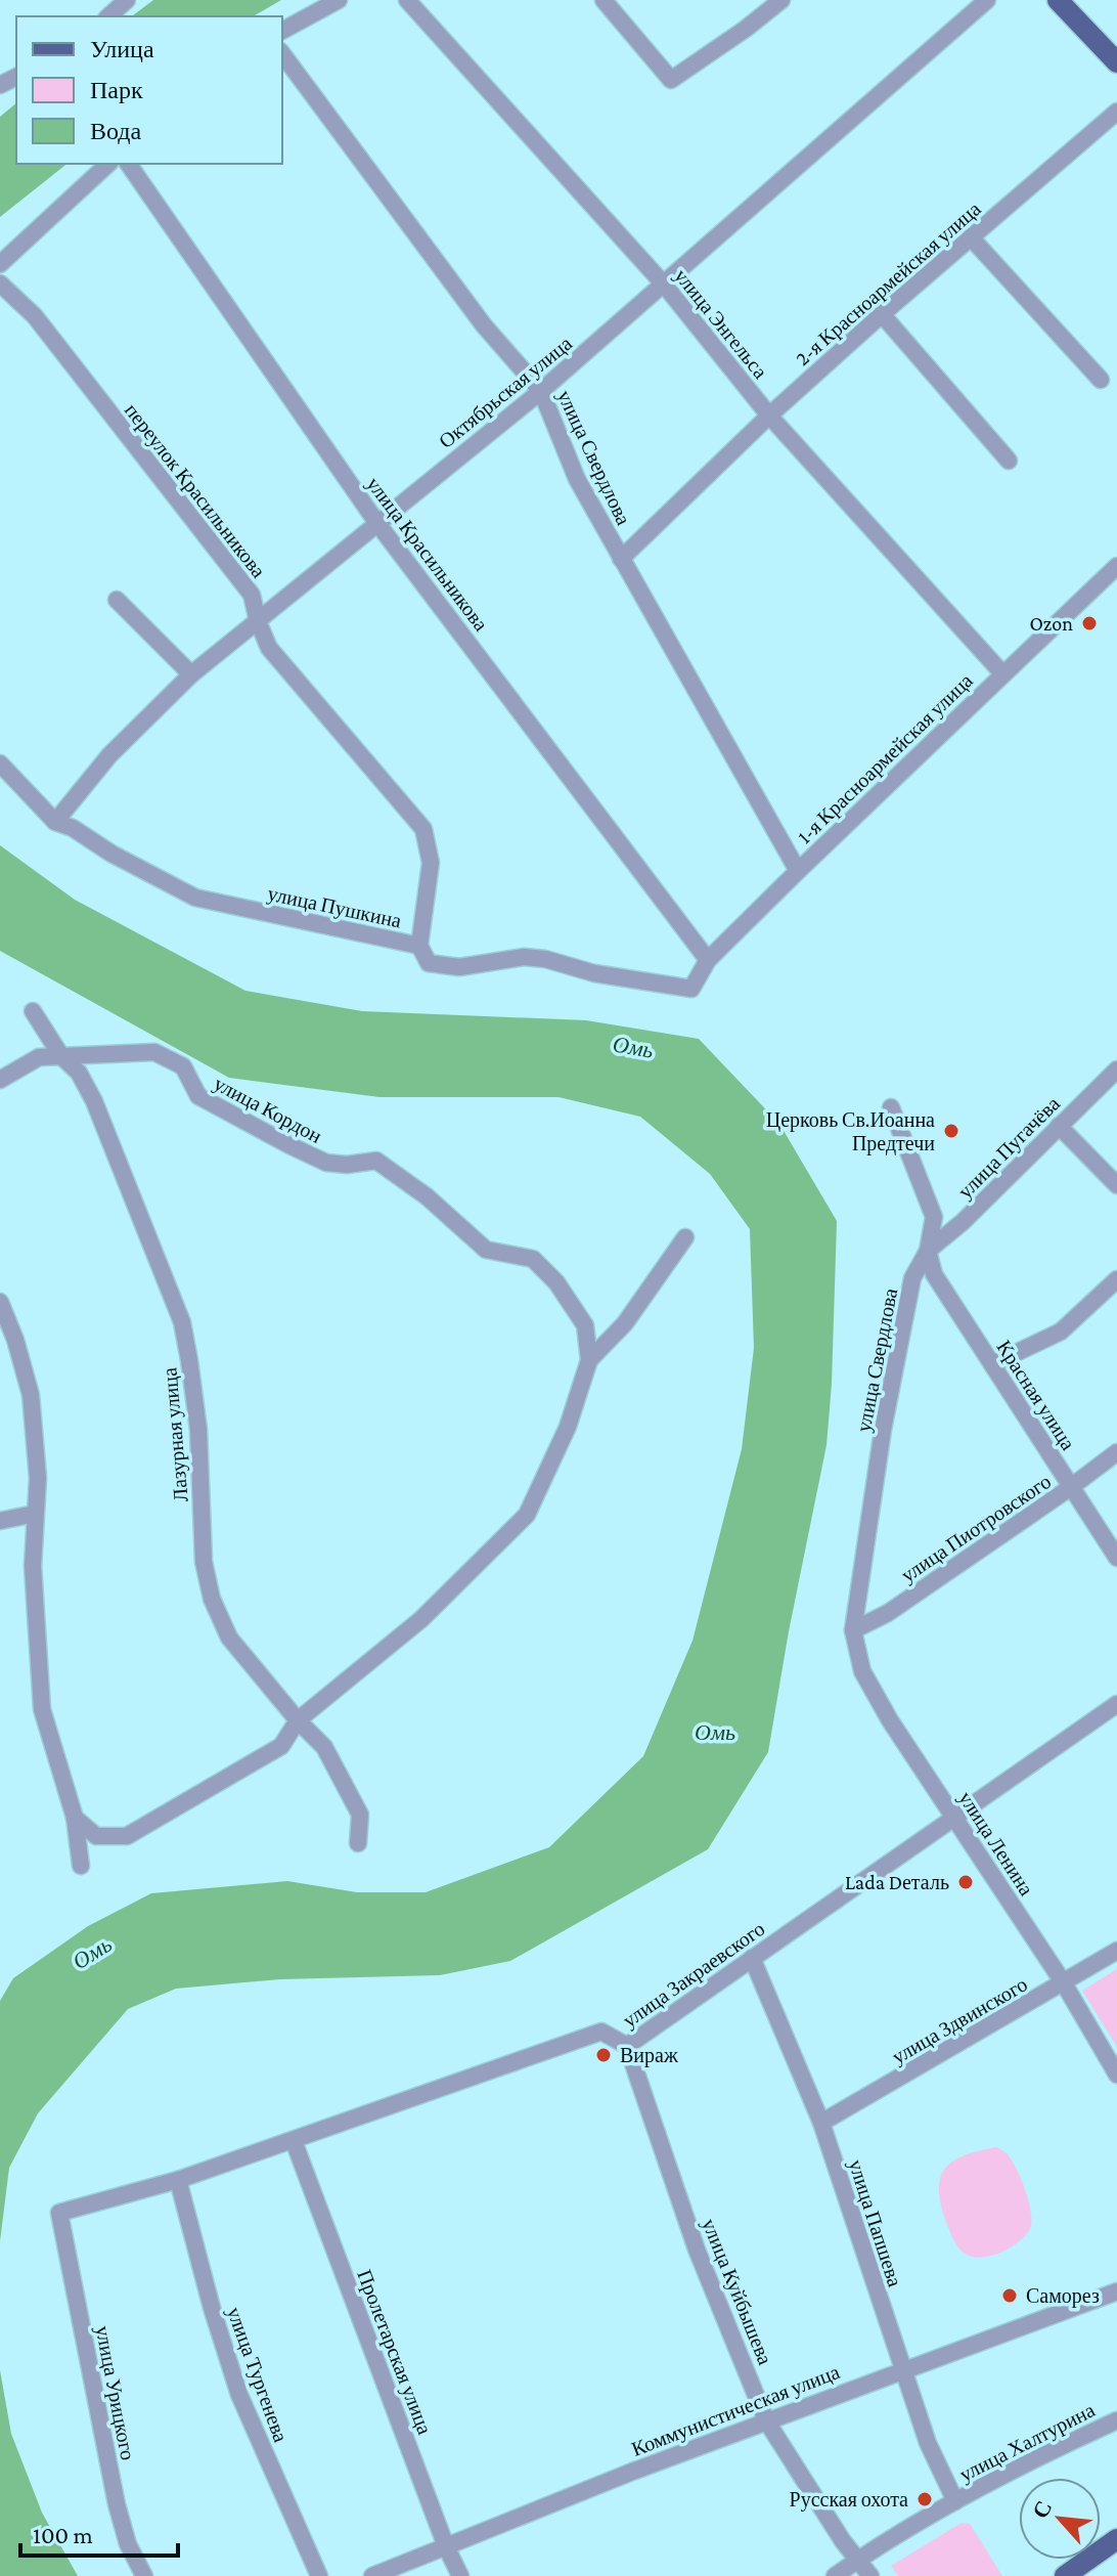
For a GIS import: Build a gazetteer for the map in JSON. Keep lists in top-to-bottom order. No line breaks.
{"streets":{"street":["2-я Красноармейская улица","улица Энгельса","Октябрьская улица","улица Свердлова","переулок Красильникова","улица Красильникова","1-я Красноармейская улица","улица Пушкина","улица Кордон","улица Пугачёва","Красная улица","Лазурная улица","улица Пиотровского","улица Ленина","улица Закраевского","улица Здвинского","улица Папшева","улица Куйбышева","Пролетарская улица","улица Тургенева","улица Урицкого","Коммунистическая улица","улица Халтурина"]},"crossings":[["2-я Красноармейская улица","улица Энгельса"],["2-я Красноармейская улица","улица Свердлова"],["улица Энгельса","Октябрьская улица"],["улица Энгельса","1-я Красноармейская улица"],["Октябрьская улица","улица Свердлова"],["Октябрьская улица","переулок Красильникова"],["Октябрьская улица","улица Красильникова"],["Октябрьская улица","улица Пушкина"],["улица Свердлова","1-я Красноармейская улица"],["улица Свердлова","улица Пугачёва"],["улица Свердлова","Красная улица"],["улица Свердлова","улица Пиотровского"],["улица Свердлова","улица Ленина"],["переулок Красильникова","улица Пушкина"],["улица Красильникова","1-я Красноармейская улица"],["1-я Красноармейская улица","улица Пушкина"],["улица Кордон","Лазурная улица"],["улица Пугачёва","Красная улица"],["Красная улица","улица Пиотровского"],["улица Пиотровского","улица Ленина"],["улица Ленина","улица Закраевского"],["улица Ленина","улица Здвинского"],["улица Закраевского","улица Папшева"],["улица Закраевского","улица Куйбышева"],["улица Закраевского","Пролетарская улица"],["улица Закраевского","улица Тургенева"],["улица Закраевского","улица Урицкого"],["улица Здвинского","улица Папшева"],["улица Папшева","Коммунистическая улица"],["улица Папшева","улица Халтурина"],["улица Куйбышева","Коммунистическая улица"],["улица Куйбышева","улица Халтурина"],["Пролетарская улица","Коммунистическая улица"]],"water":["Омь"],"places":["Ozon","Церковь Св.Иоанна Предтечи","Lada Dеталь","Вираж","Саморез","Русская охота"],"legend":["Улица","Парк","Вода"],"scale_bar":"100 m","north":"top left"}
